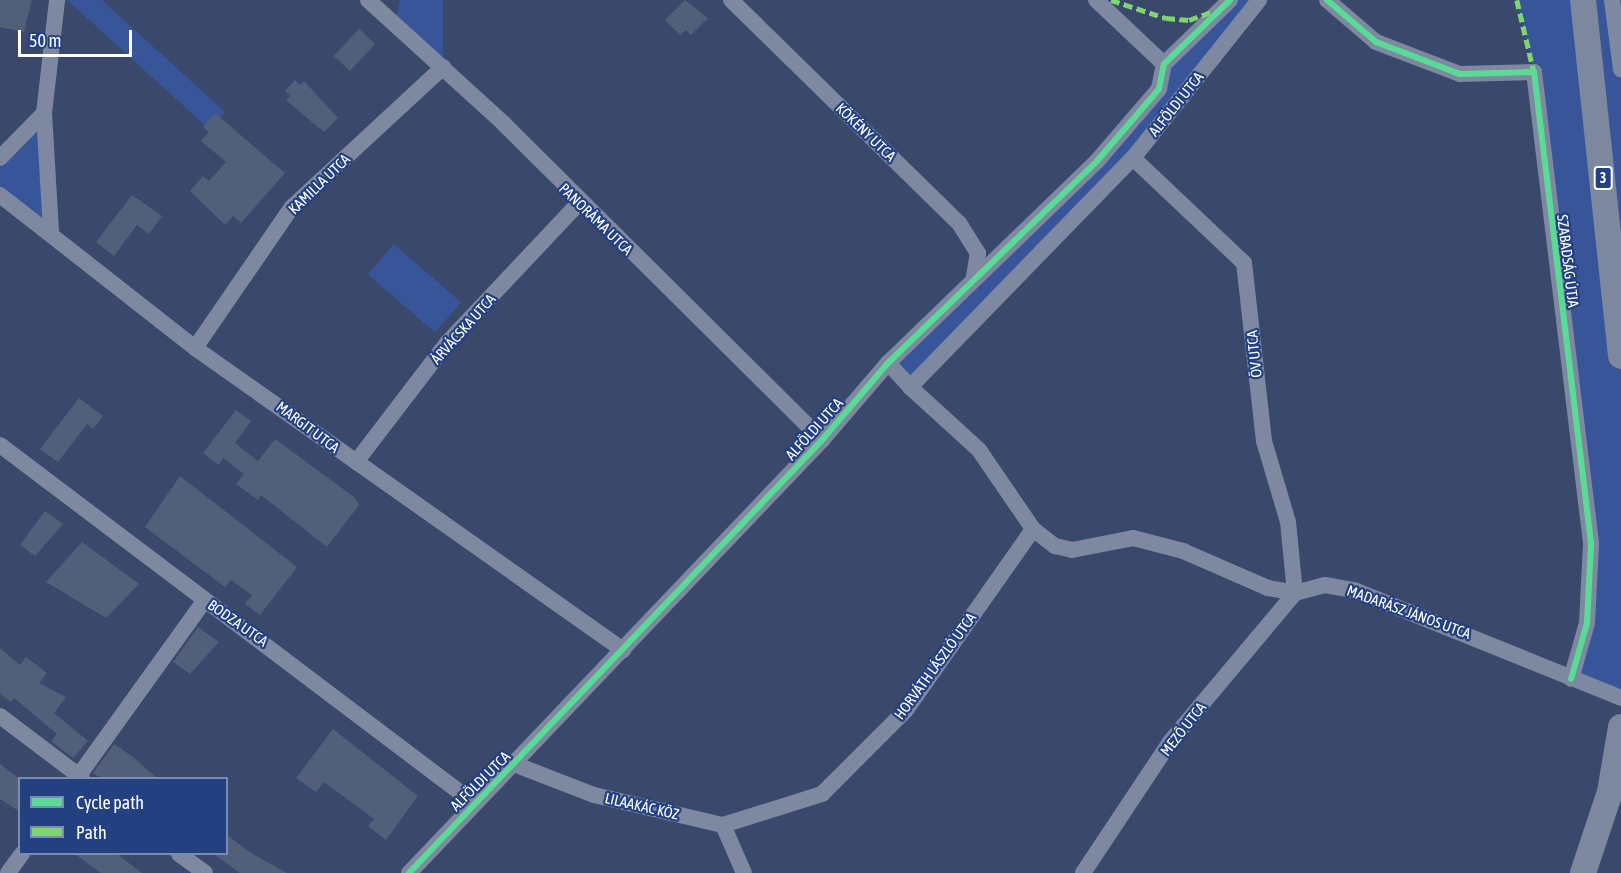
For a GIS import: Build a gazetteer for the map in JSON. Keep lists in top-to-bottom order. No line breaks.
{"streets":{"main road":["3"],"street":["ALFÖLDI UTCA","KÖKÉNY UTCA","KAMILLA UTCA","PANORÁMA UTCA","SZABADSÁG ÚTJA","ÁRVÁCSKA UTCA","ÖV UTCA","MARGIT UTCA","MADARÁSZ JÁNOS UTCA","BODZA UTCA","HORVÁTH LÁSZLÓ UTCA","MEZŐ UTCA","LILAAKÁC KÖZ"]},"crossings":[["ALFÖLDI UTCA","KÖKÉNY UTCA"],["ALFÖLDI UTCA","PANORÁMA UTCA"],["ALFÖLDI UTCA","ÖV UTCA"],["ALFÖLDI UTCA","MARGIT UTCA"],["ALFÖLDI UTCA","MADARÁSZ JÁNOS UTCA"],["ALFÖLDI UTCA","BODZA UTCA"],["ALFÖLDI UTCA","LILAAKÁC KÖZ"],["KAMILLA UTCA","PANORÁMA UTCA"],["KAMILLA UTCA","MARGIT UTCA"],["PANORÁMA UTCA","ÁRVÁCSKA UTCA"],["SZABADSÁG ÚTJA","MADARÁSZ JÁNOS UTCA"],["ÁRVÁCSKA UTCA","MARGIT UTCA"],["ÖV UTCA","MADARÁSZ JÁNOS UTCA"],["ÖV UTCA","MEZŐ UTCA"],["MADARÁSZ JÁNOS UTCA","HORVÁTH LÁSZLÓ UTCA"],["MADARÁSZ JÁNOS UTCA","MEZŐ UTCA"],["HORVÁTH LÁSZLÓ UTCA","LILAAKÁC KÖZ"]],"legend":["Cycle path","Path"],"scale_bar":"50 m"}
